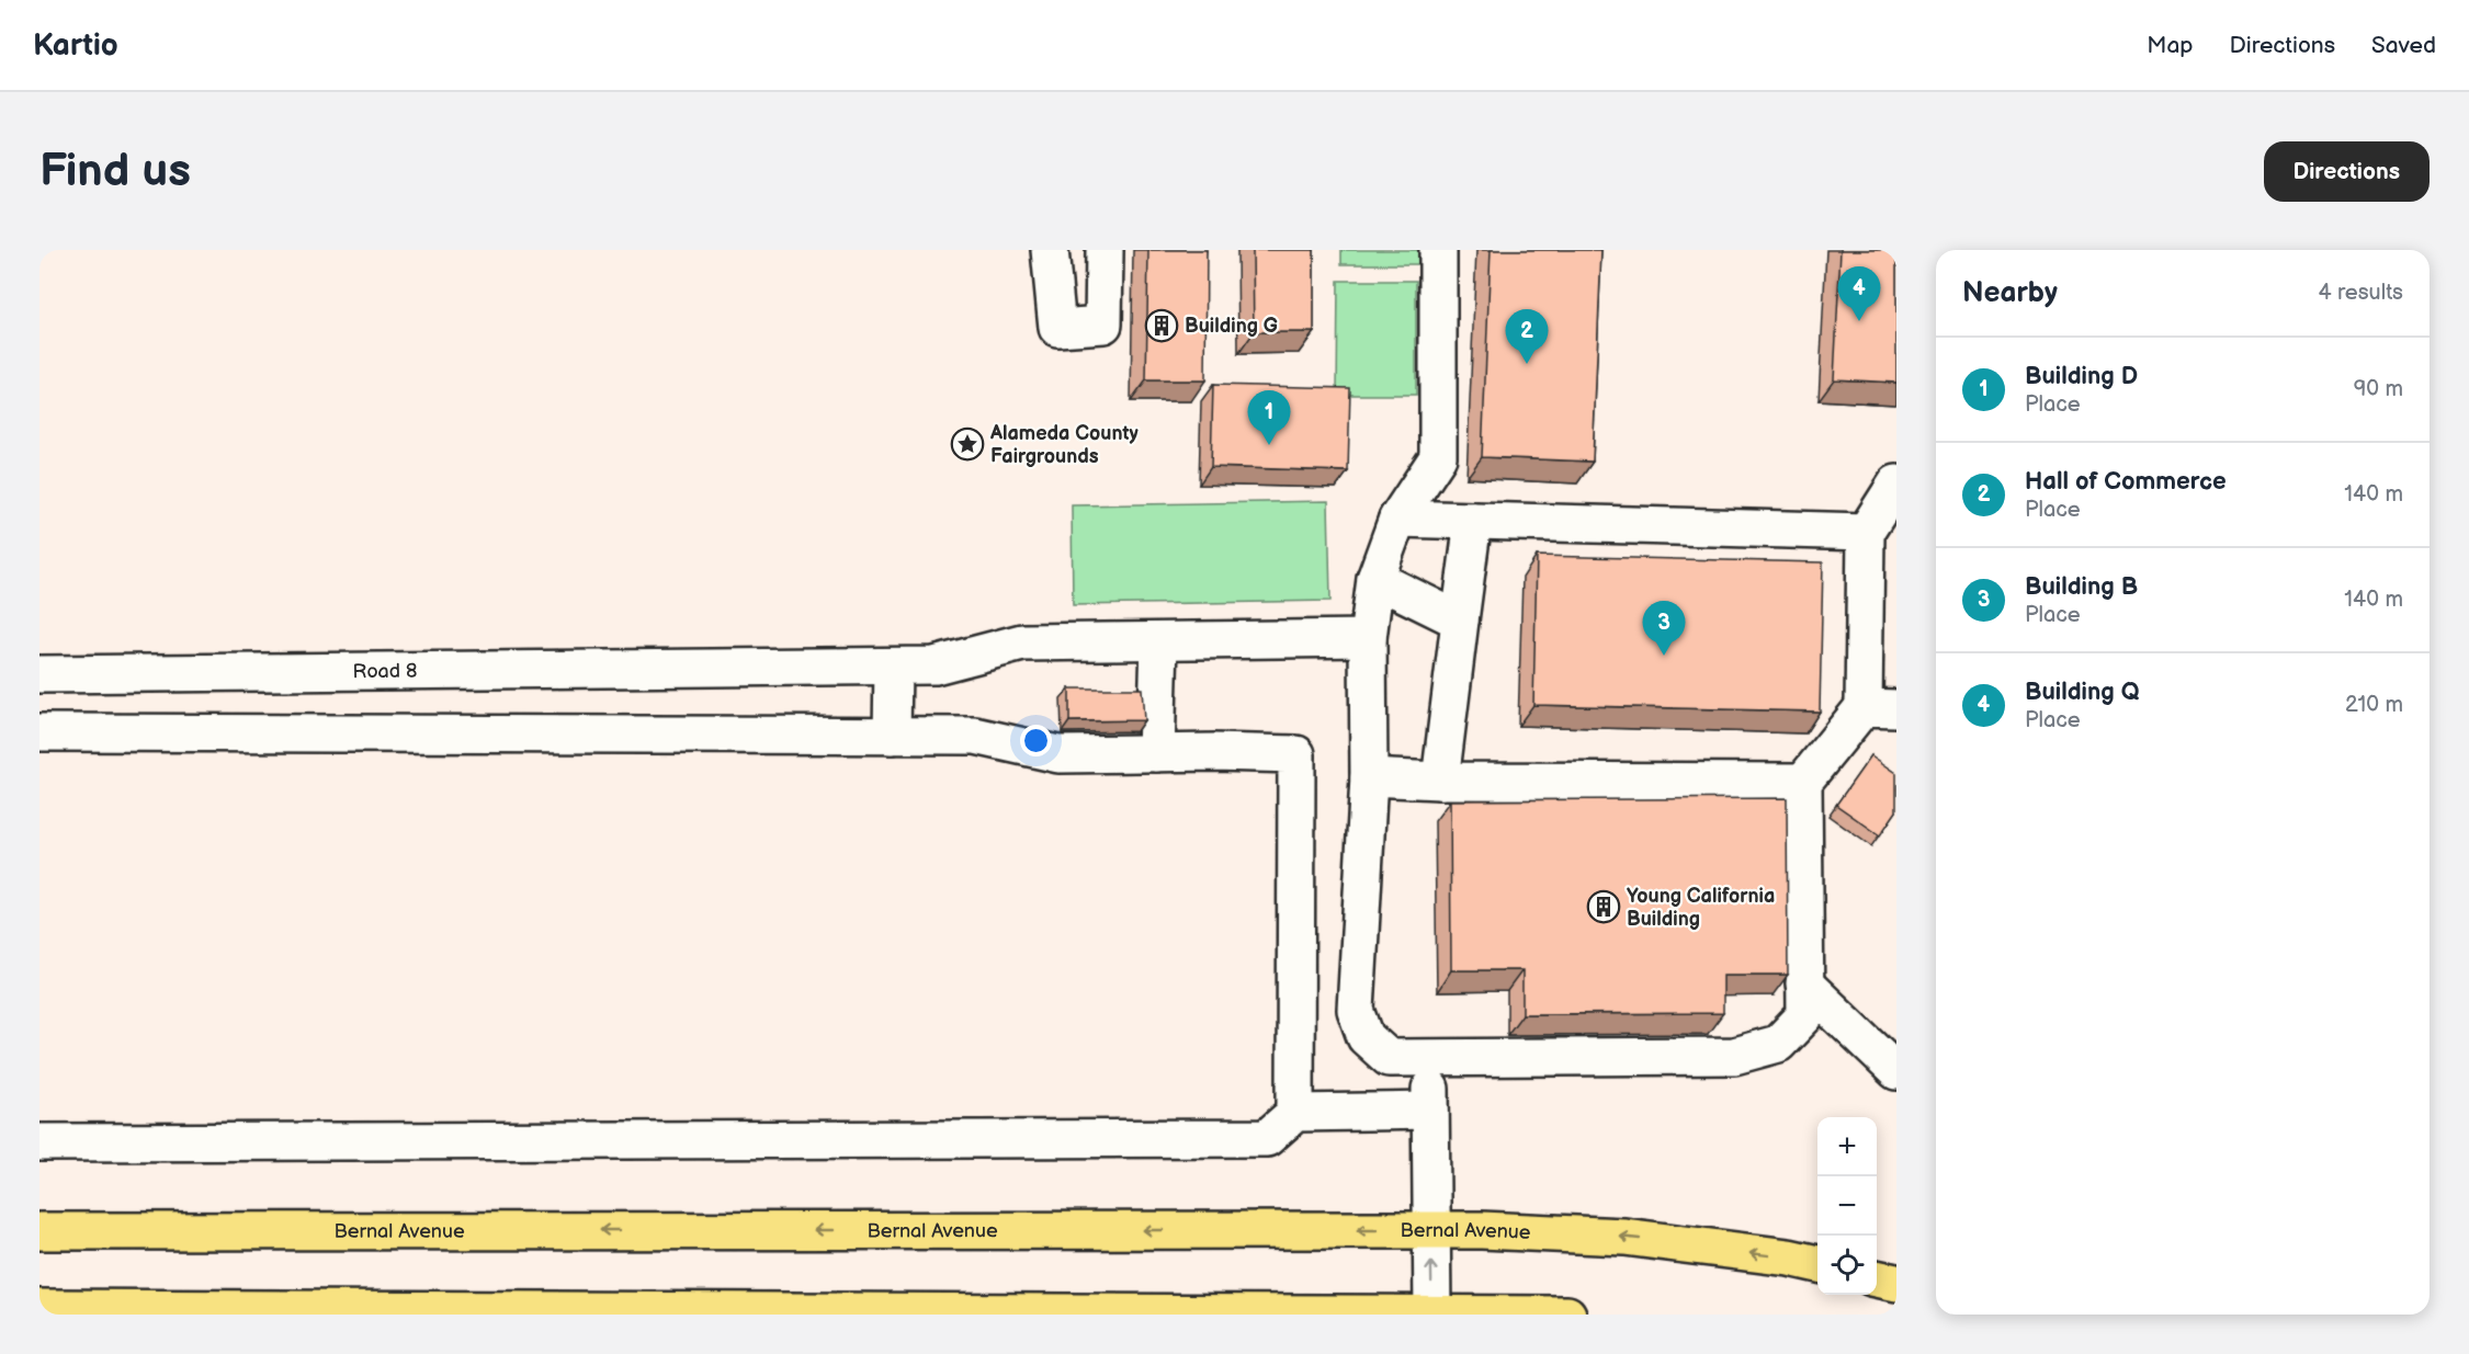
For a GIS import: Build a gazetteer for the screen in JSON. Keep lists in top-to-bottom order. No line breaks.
{"streets":{"main road":["Bernal Avenue"],"street":["Road 8"]},"places":{"building":["Building G","Young California Building"],"place":["Alameda County Fairgrounds"]},"page":{"header":"Kartio","nav":["Map","Directions","Saved"],"buttons":"Directions","title":"Find us","heading":["Nearby","4 results"],"pins":["4","2","1","3"],"list":[{"mark":"1","name":"Building D","note":"Place","value":"90 m"},{"mark":"2","name":"Hall of Commerce","note":"Place","value":"140 m"},{"mark":"3","name":"Building B","note":"Place","value":"140 m"},{"mark":"4","name":"Building Q","note":"Place","value":"210 m"}],"map_buttons":["+","−"]}}
